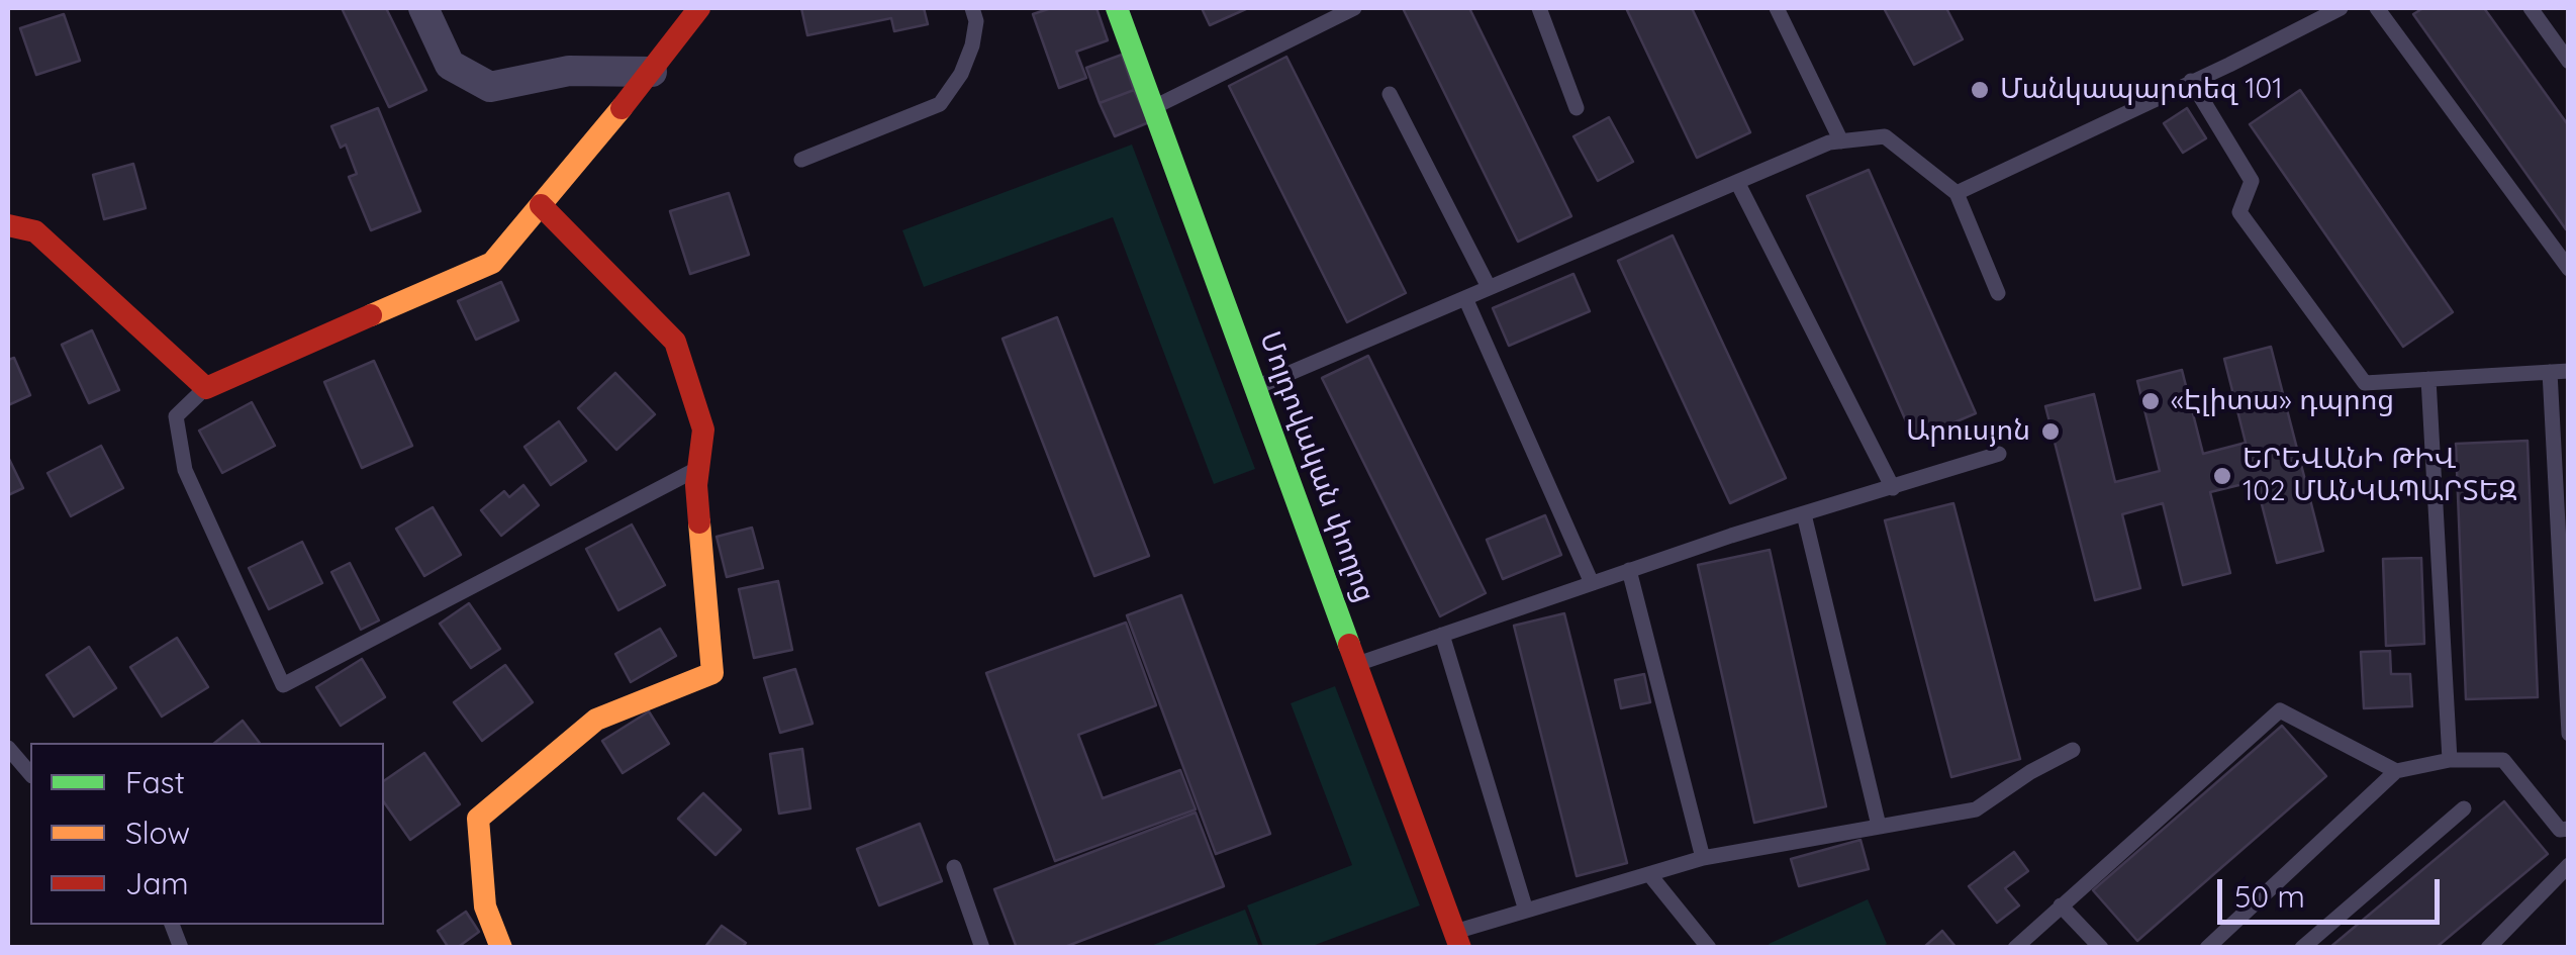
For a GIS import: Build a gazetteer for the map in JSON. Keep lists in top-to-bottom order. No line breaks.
{"streets":{"street":["Մոլդովական փողոց"]},"places":["Մանկապարտեզ 101","«Էլիտա» դպրոց","Արուսյոն","ԵՐԵՎԱՆԻ ԹԻՎ 102 ՄԱՆԿԱՊԱՐՏԵԶ"],"legend":["Fast","Slow","Jam"],"scale_bar":"50 m"}
